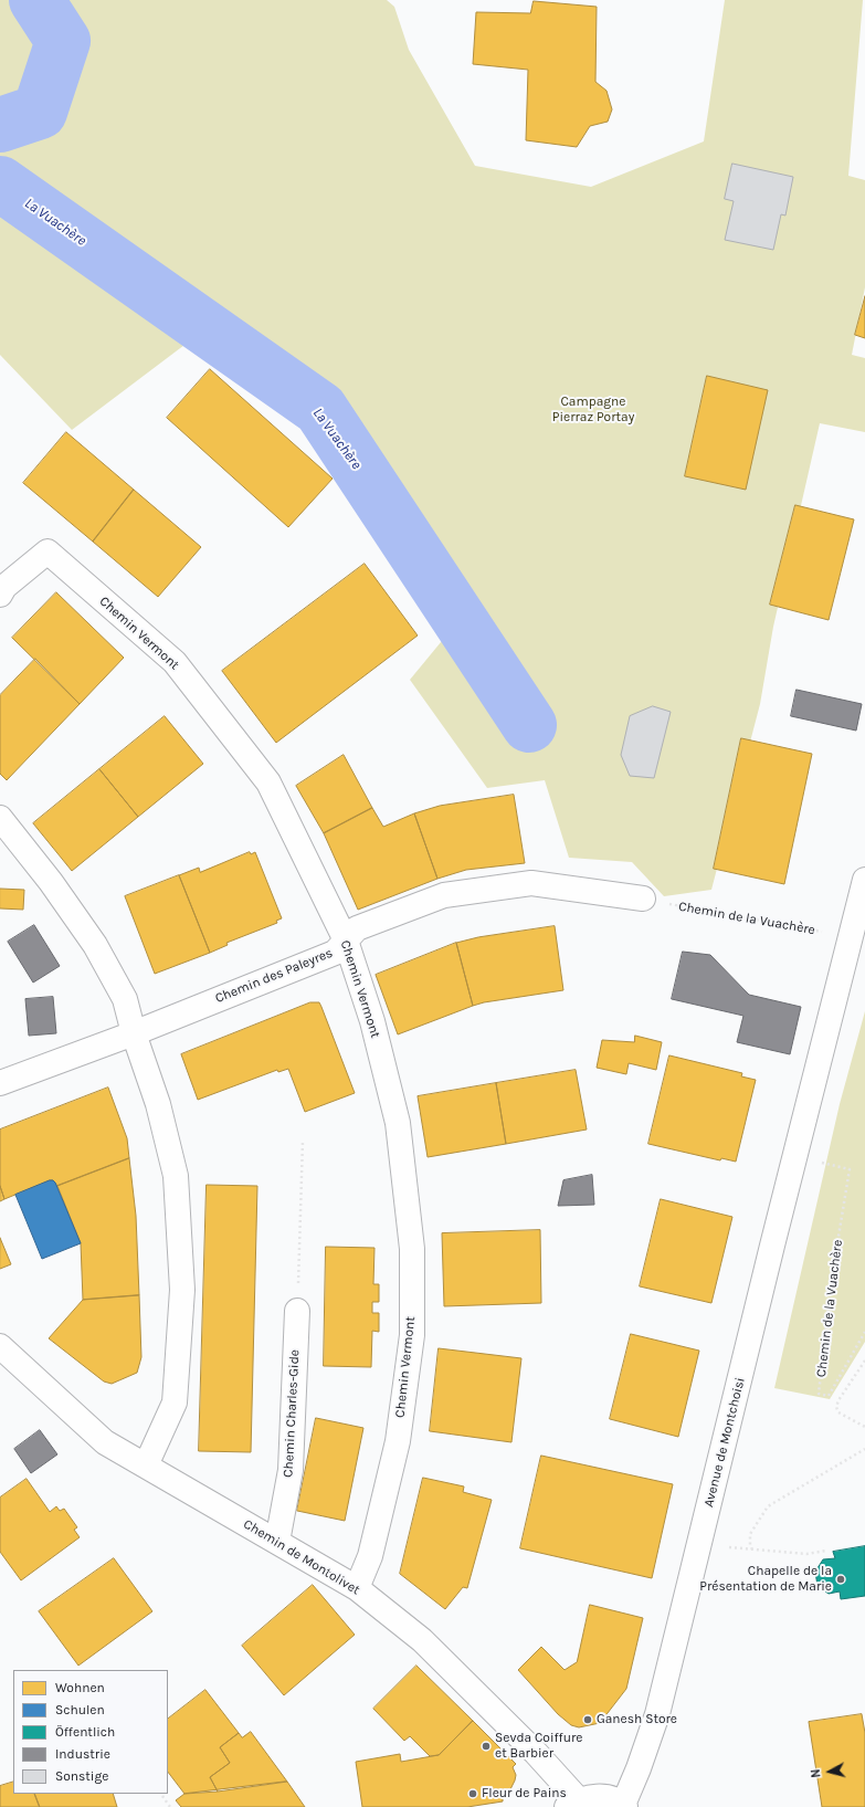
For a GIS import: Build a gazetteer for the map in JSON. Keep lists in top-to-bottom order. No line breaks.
{"streets":{"street":["Chemin Vermont","Chemin des Paleyres","Chemin Charles-Gide","Avenue de Montchoisi","Chemin de Montolivet"],"path":["Chemin de la Vuachère"]},"crossings":[["Chemin Vermont","Chemin des Paleyres"],["Chemin Vermont","Chemin de Montolivet"],["Chemin de la Vuachère","Chemin des Paleyres"],["Chemin de la Vuachère","Avenue de Montchoisi"],["Chemin Charles-Gide","Chemin de Montolivet"]],"water":["La Vuachère"],"parks":["Campagne Pierraz Portay"],"places":["Chapelle de la Présentation de Marie","Ganesh Store","Sevda Coiffure et Barbier","Fleur de Pains"],"legend":["Wohnen","Schulen","Öffentlich","Industrie","Sonstige"],"north":"left"}
